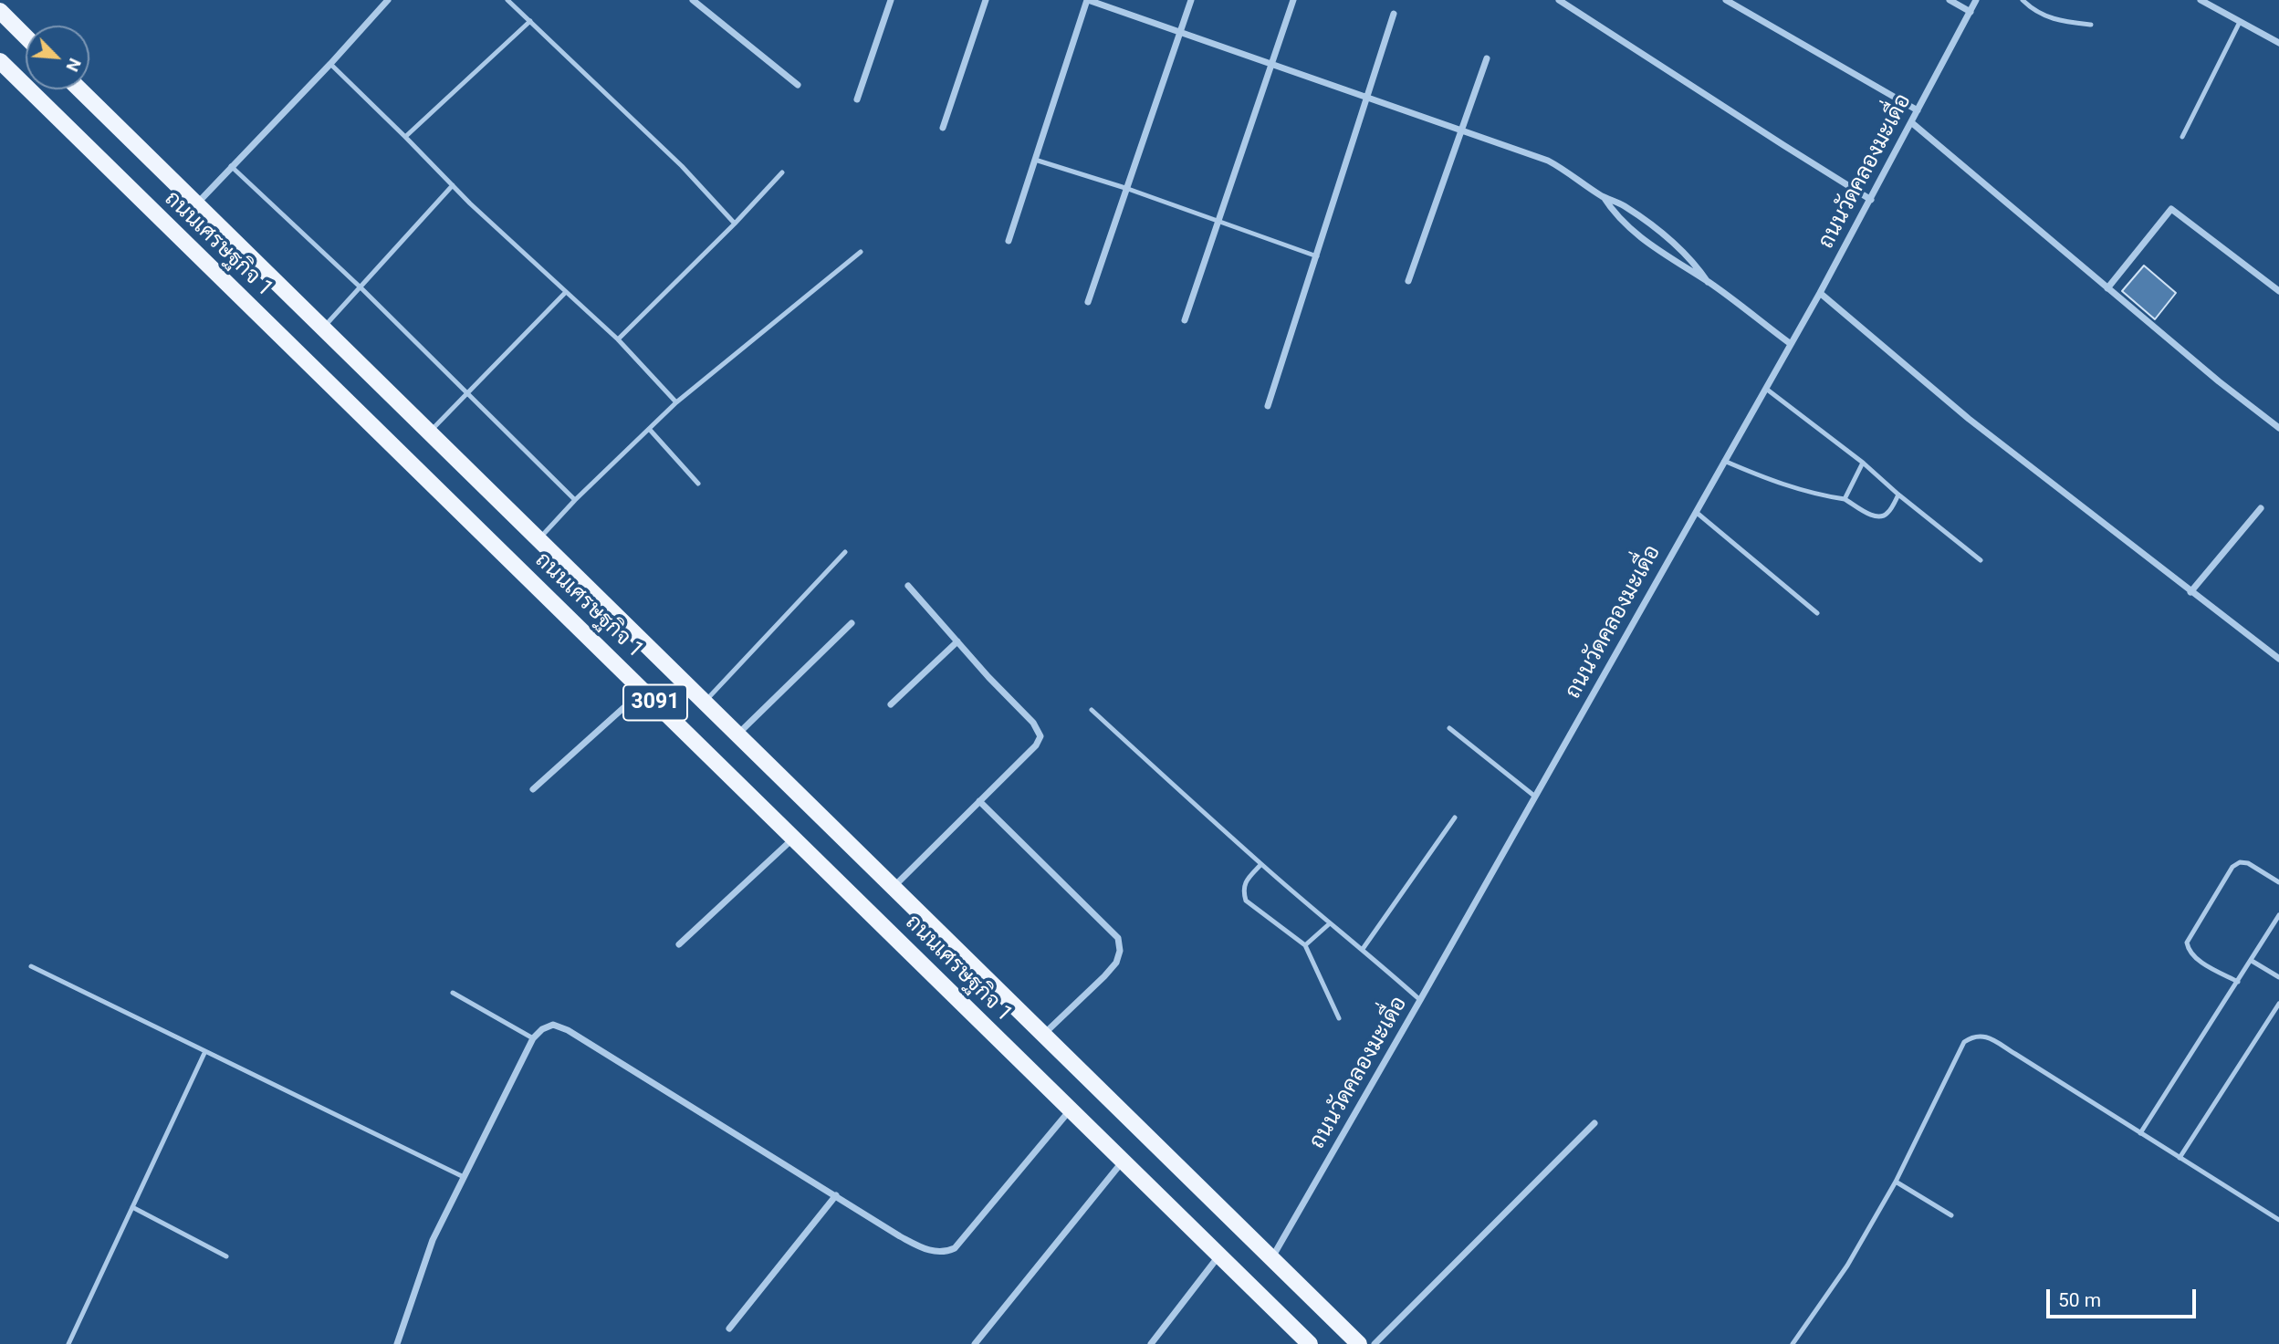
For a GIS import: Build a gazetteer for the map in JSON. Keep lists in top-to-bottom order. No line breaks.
{"streets":{"main road":["ถนนเศรษฐกิจ 1","3091"],"street":["ถนนวัดคลองมะเดื่อ"]},"crossings":[["ถนนวัดคลองมะเดื่อ","ถนนเศรษฐกิจ 1"]],"scale_bar":"50 m","north":"bottom right"}
